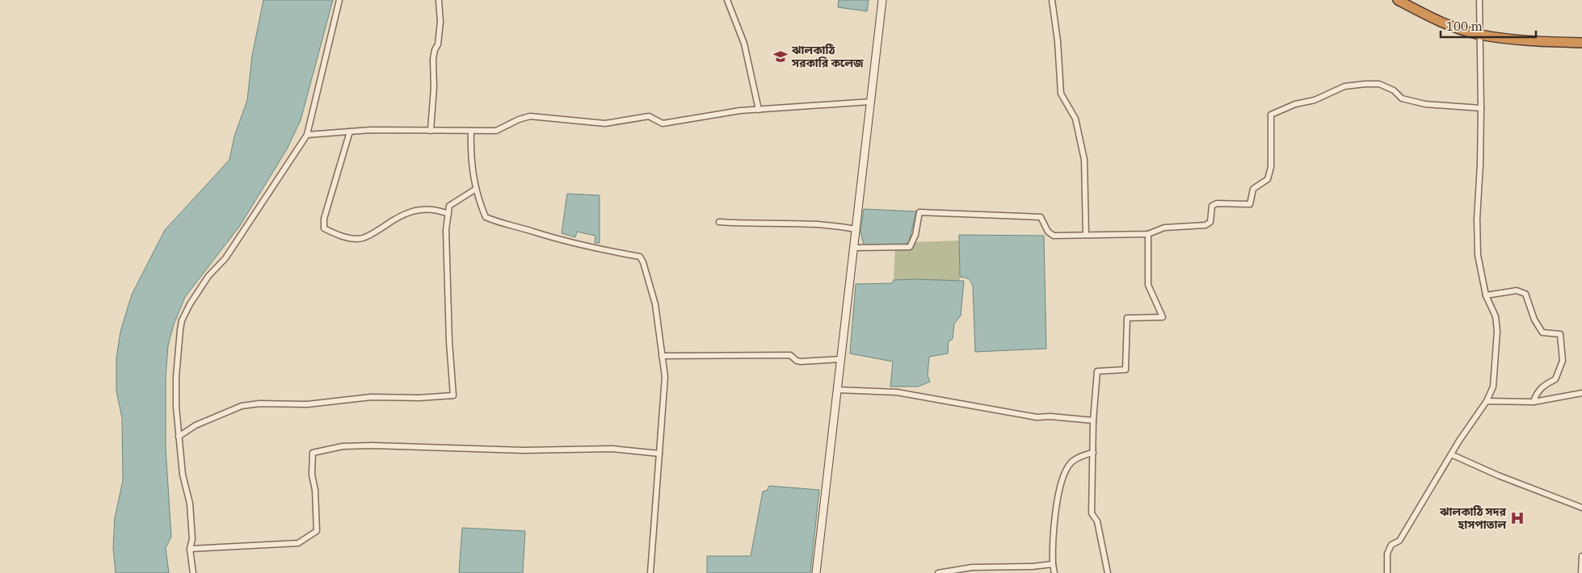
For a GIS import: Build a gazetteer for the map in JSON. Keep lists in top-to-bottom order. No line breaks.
{"places":{"school or university":["ঝালকাঠি সরকারি কলেজ"],"hospital":["ঝালকাঠি সদর হাসপাতাল"]},"scale_bar":"100 m"}
